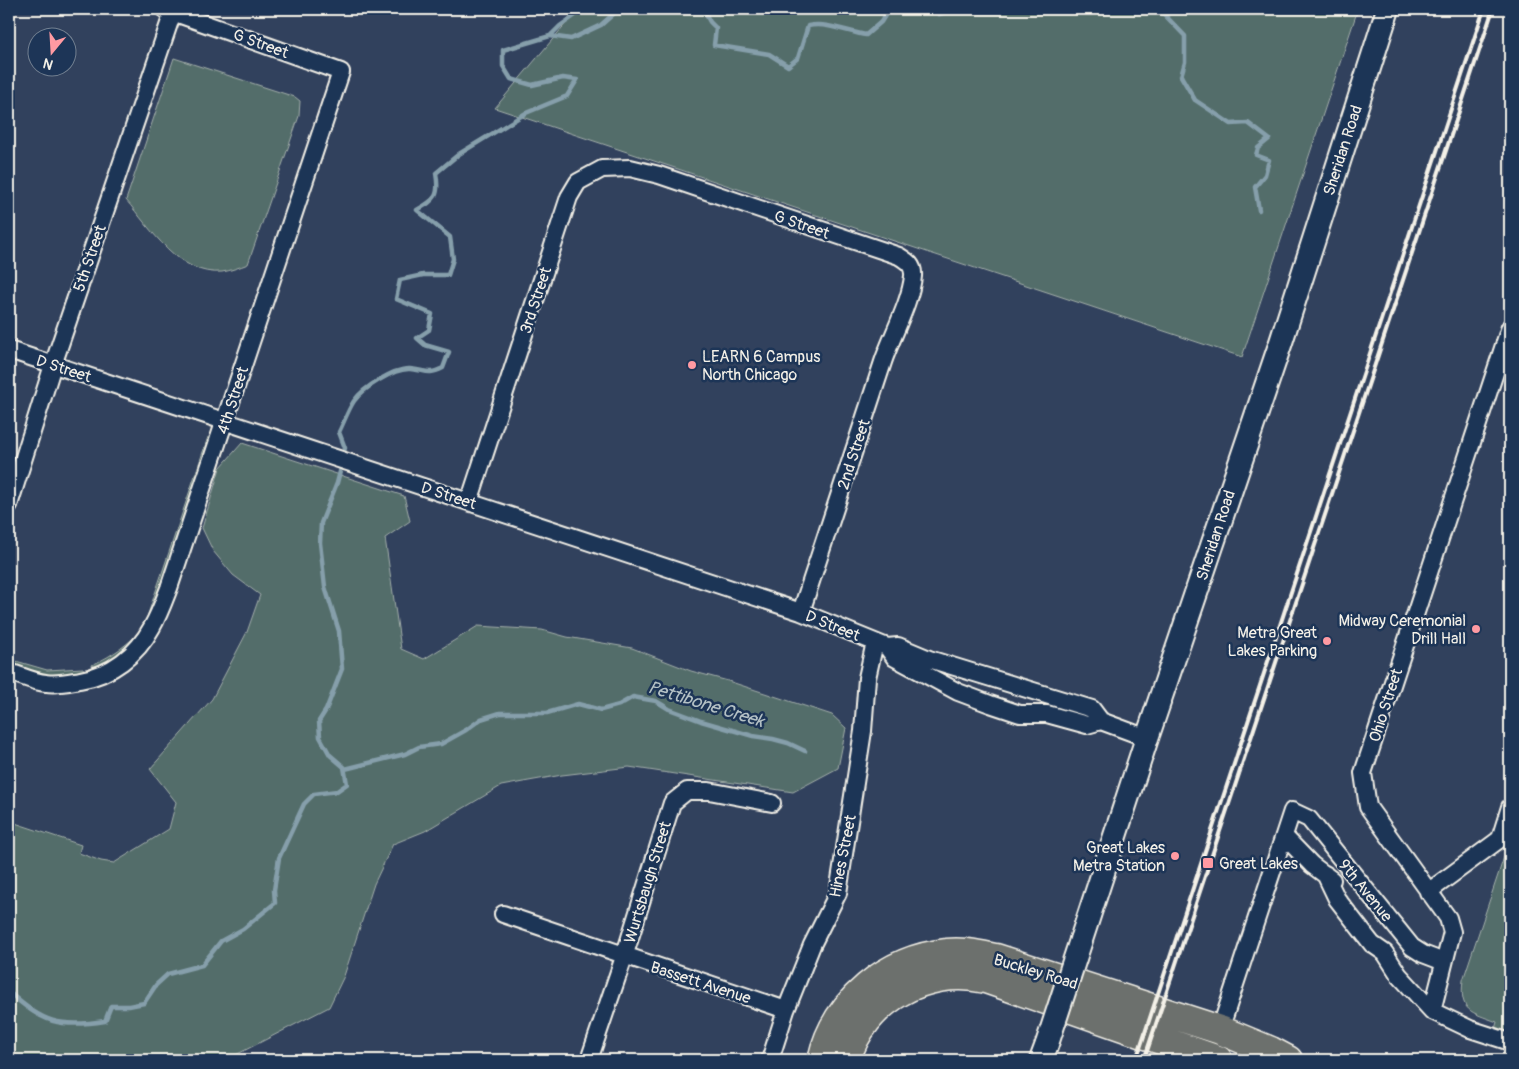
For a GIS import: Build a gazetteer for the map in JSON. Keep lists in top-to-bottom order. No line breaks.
{"streets":{"highway":["Buckley Road"],"main road":["Sheridan Road"],"street":["G Street","5th Street","3rd Street","D Street","4th Street","2nd Street","Ohio Street","Hines Street","Wurtsbaugh Street","9th Avenue","Bassett Avenue"]},"crossings":[["G Street","5th Street"],["G Street","3rd Street"],["G Street","4th Street"],["G Street","2nd Street"],["Sheridan Road","D Street"],["5th Street","D Street"],["3rd Street","D Street"],["D Street","4th Street"],["D Street","2nd Street"],["D Street","Hines Street"],["Ohio Street","9th Avenue"],["Hines Street","Bassett Avenue"],["Wurtsbaugh Street","Bassett Avenue"]],"water":["Pettibone Creek"],"places":{"other":["LEARN 6 Campus North Chicago","Midway Ceremonial Drill Hall","Metra Great Lakes Parking","Great Lakes Metra Station"],"transit":["Great Lakes"]},"north":"bottom"}
